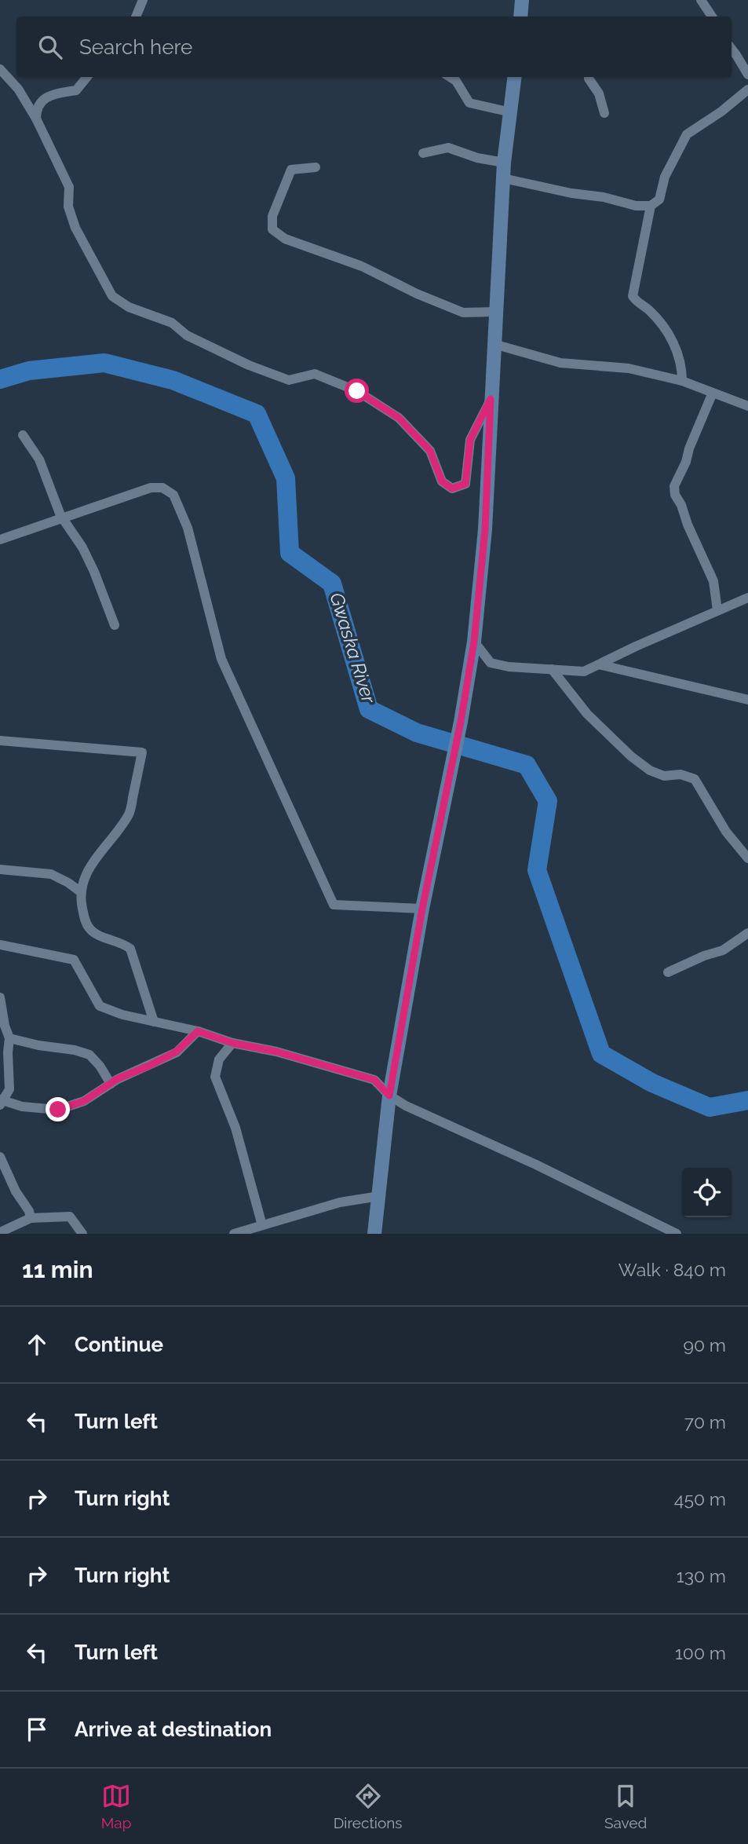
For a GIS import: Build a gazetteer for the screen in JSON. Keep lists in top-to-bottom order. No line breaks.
{"water":["Gwaska River"],"page":{"search":"Search here","heading":["11 min","Walk · 840 m"],"list":[["Continue","90 m"],["Turn left","70 m"],["Turn right","450 m"],["Turn right","130 m"],["Turn left","100 m"],"Arrive at destination"],"nav":["Map","Directions","Saved"]}}
